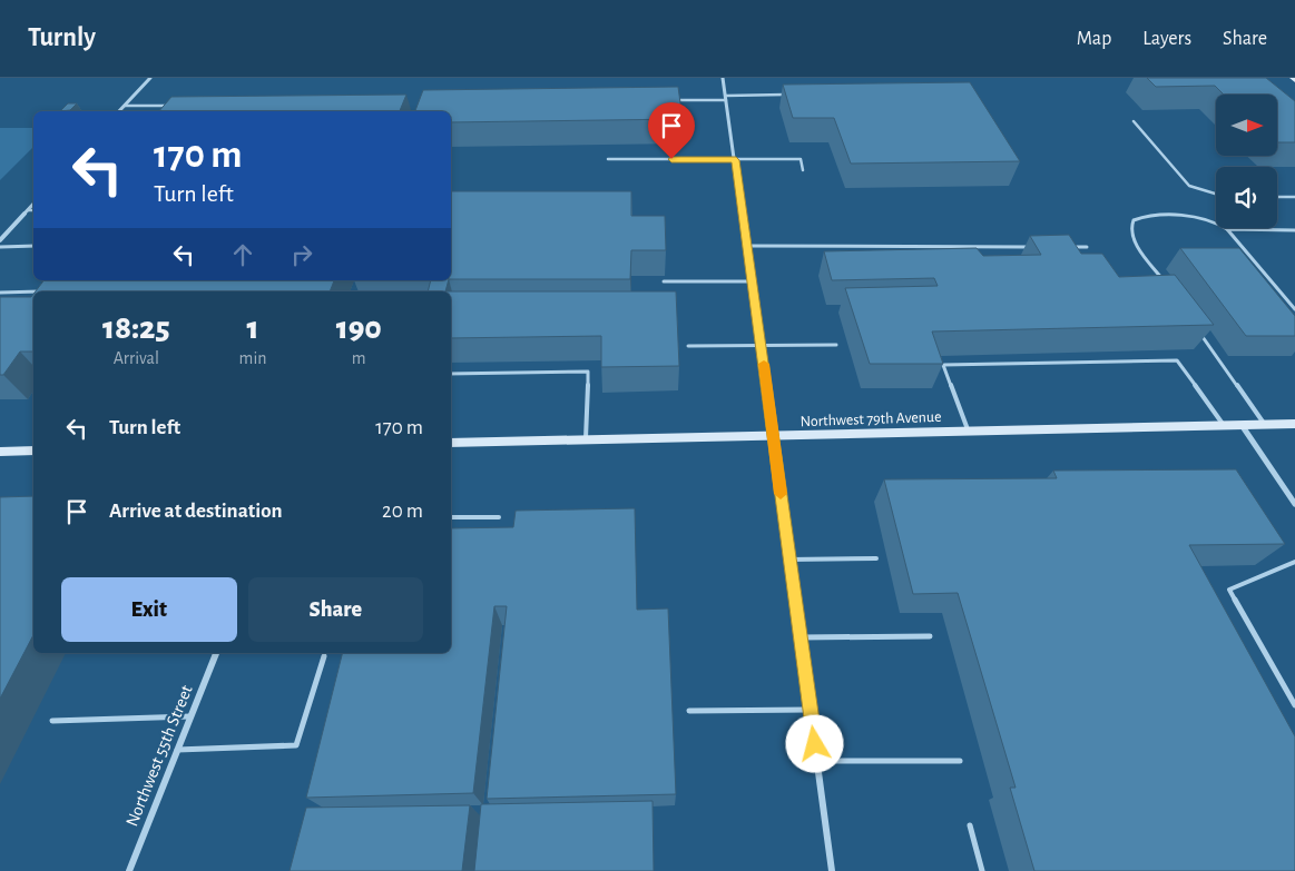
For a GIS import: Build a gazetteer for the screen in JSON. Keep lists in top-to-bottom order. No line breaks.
{"streets":{"main road":["Northwest 79th Avenue"],"street":["Northwest 55th Street"]},"north":"right","page":{"header":"Turnly","nav":["Map","Layers","Share"],"turn":["170 m","Turn left"],"eta":["18:25","Arrival","1","min","190","m"],"list":[{"name":"Turn left","value":"170 m"},{"name":"Arrive at destination","value":"20 m"}],"buttons":["Exit","Share"]}}
